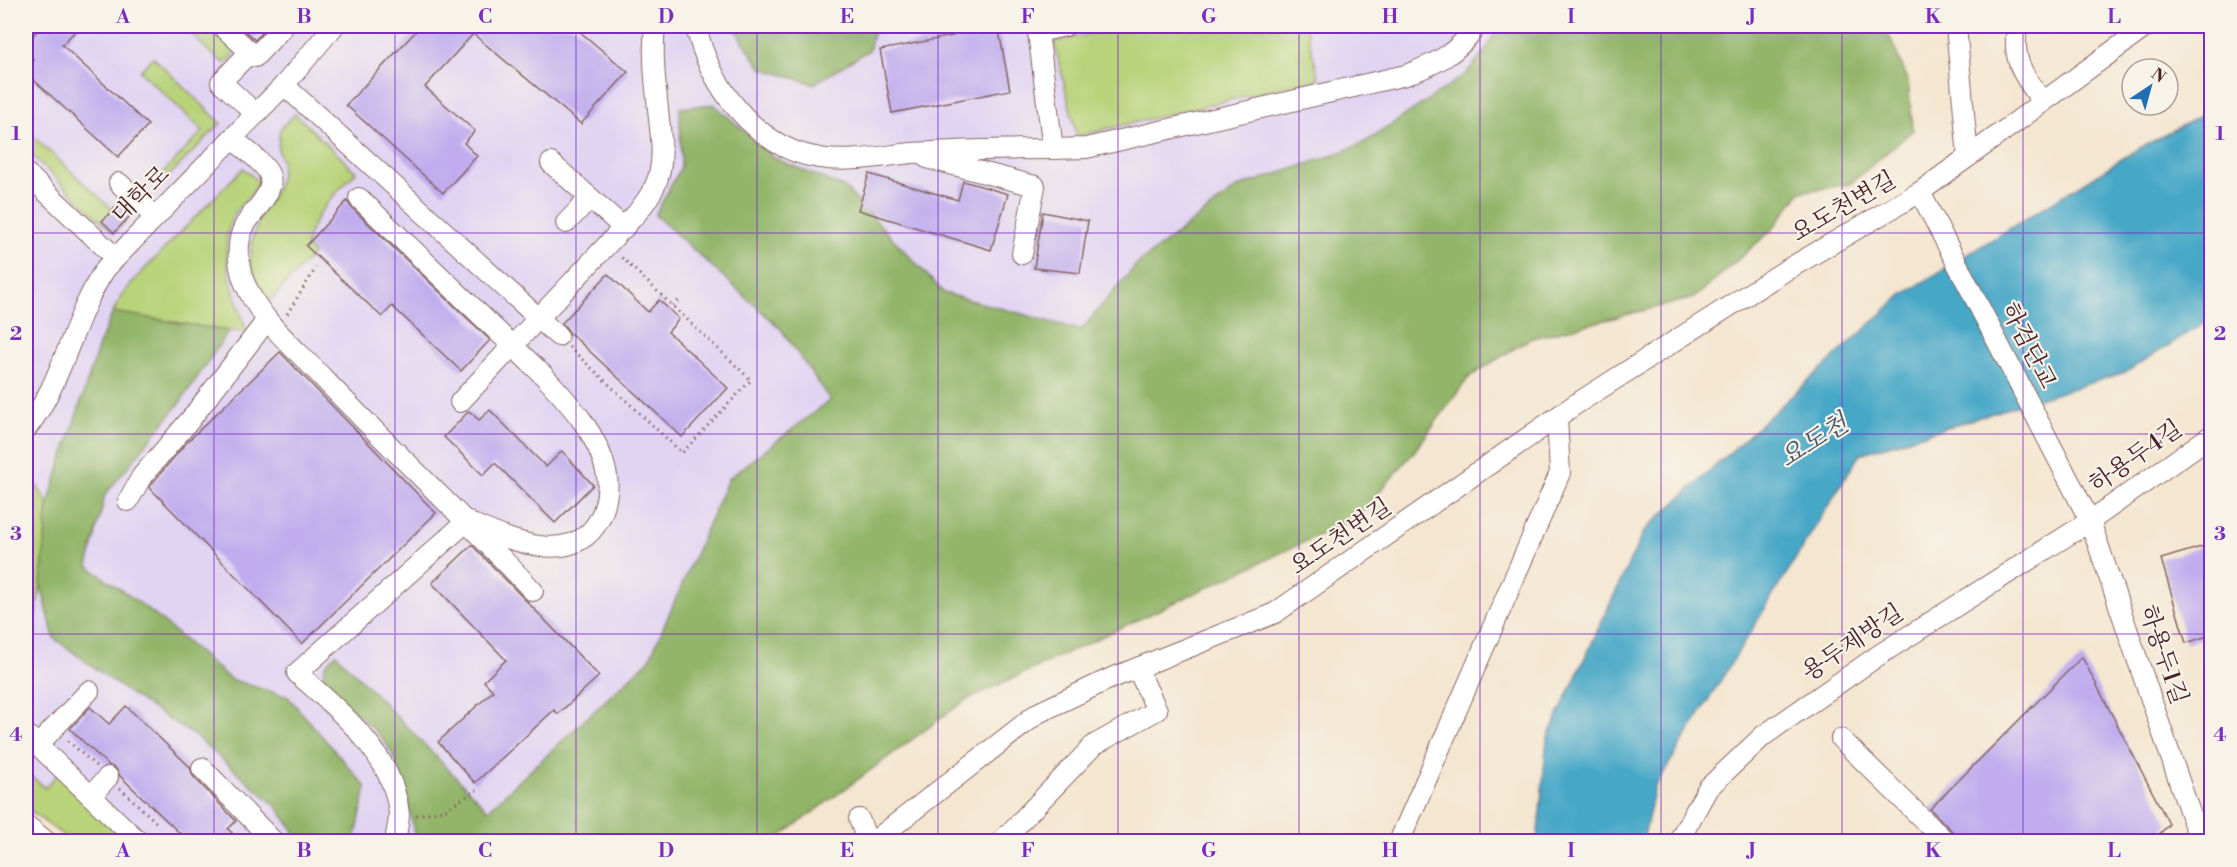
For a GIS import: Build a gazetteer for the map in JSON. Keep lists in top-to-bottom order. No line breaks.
{"streets":{"street":["대학로","요도천변길","하검단교","하용두4길","용두제방길","하용두1길"]},"crossings":[["요도천변길","하검단교"],["하검단교","하용두1길"],["하용두4길","용두제방길"],["하용두4길","하용두1길"],["용두제방길","하용두1길"]],"water":["요도천"],"north":"top right","grid":{"columns":["A","B","C","D","E","F","G","H","I","J","K","L"],"rows":["1","2","3","4"]}}
